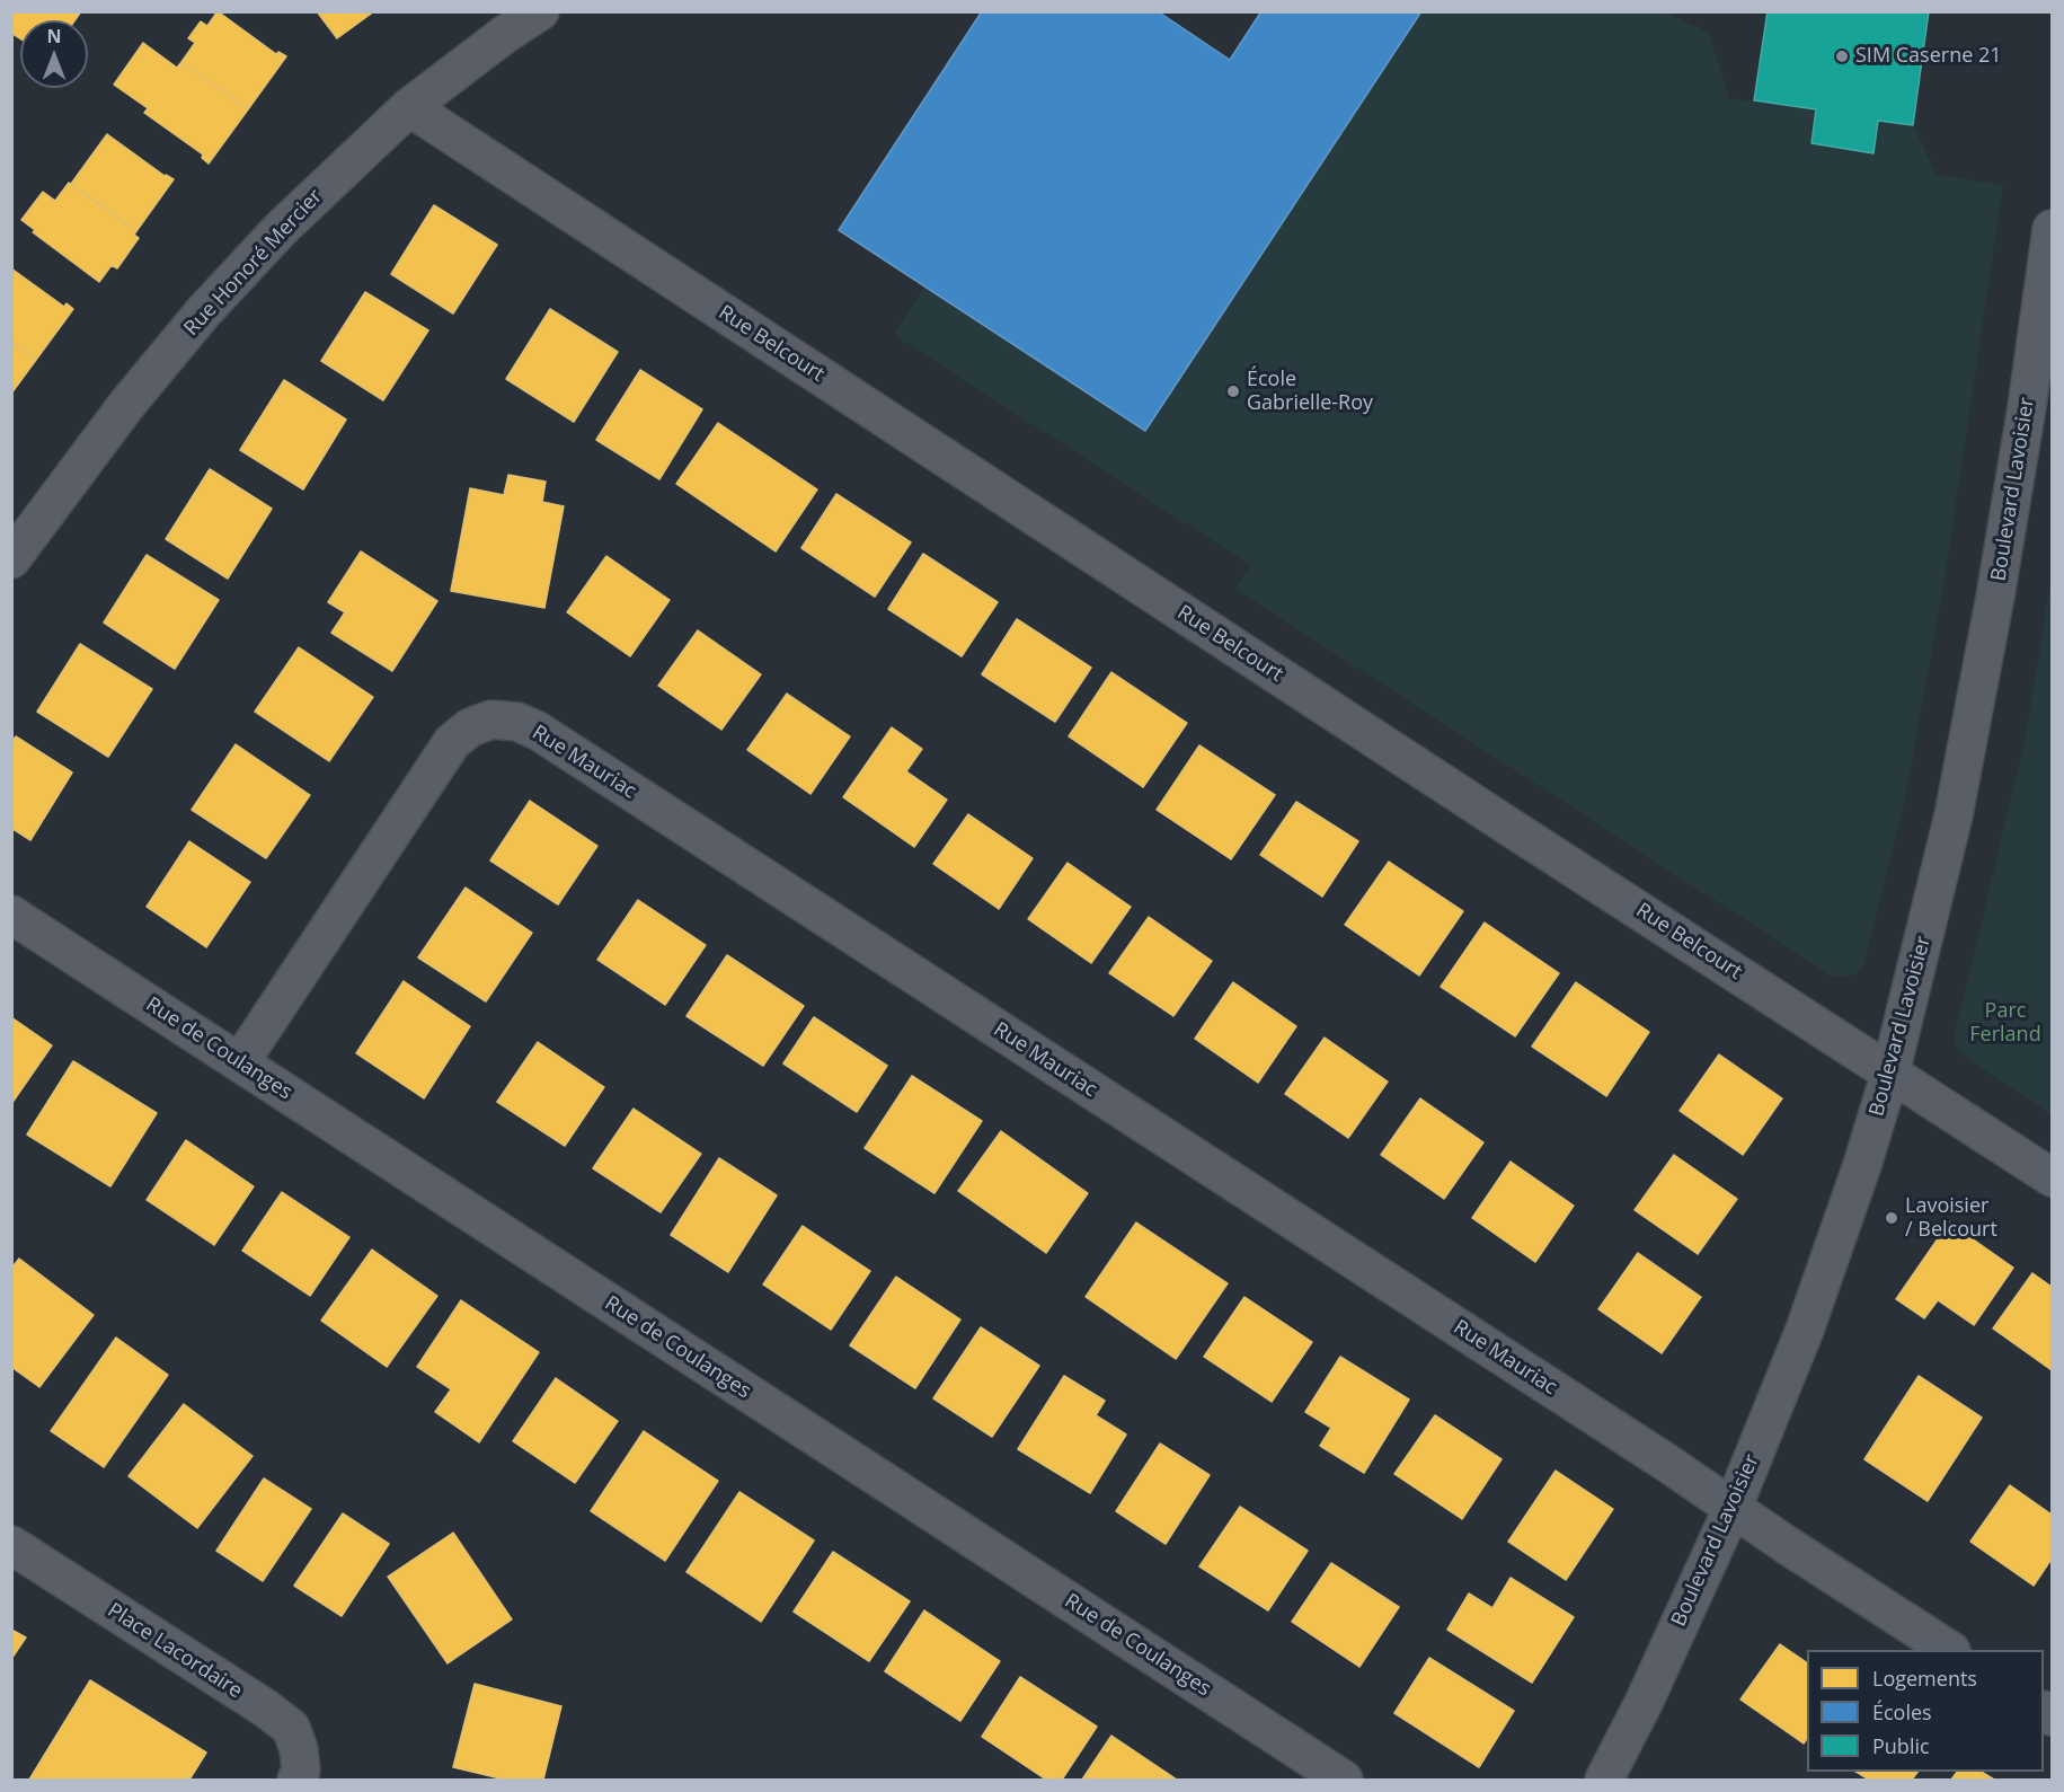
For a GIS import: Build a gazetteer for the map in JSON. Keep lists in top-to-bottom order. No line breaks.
{"streets":{"street":["Rue Honoré Mercier","Rue Belcourt","Boulevard Lavoisier","Rue Mauriac","Rue de Coulanges","Place Lacordaire"]},"crossings":[["Rue Honoré Mercier","Rue Belcourt"],["Rue Belcourt","Boulevard Lavoisier"],["Boulevard Lavoisier","Rue Mauriac"],["Rue Mauriac","Rue de Coulanges"]],"parks":["Parc Ferland"],"places":["SIM Caserne 21","École Gabrielle-Roy","Lavoisier / Belcourt"],"legend":["Logements","Écoles","Public"],"north":"top"}
